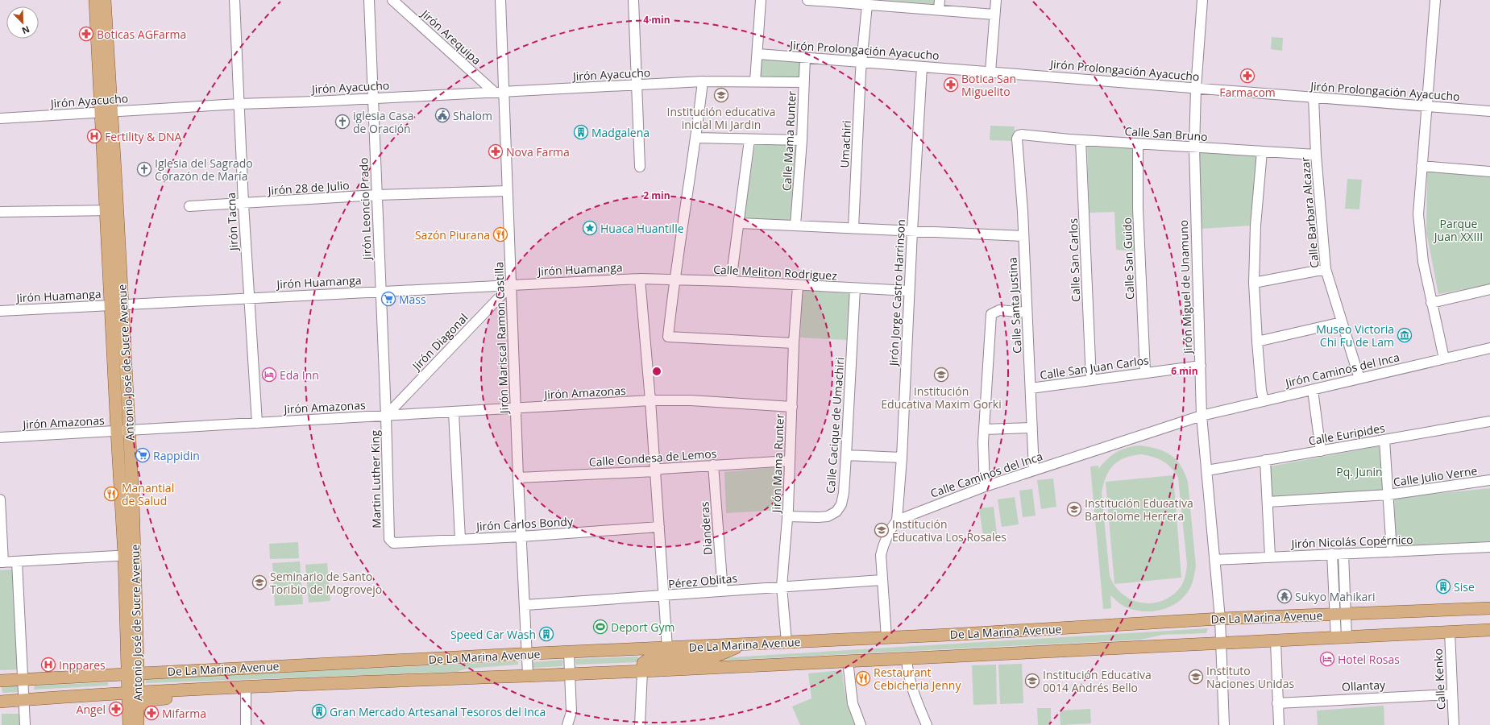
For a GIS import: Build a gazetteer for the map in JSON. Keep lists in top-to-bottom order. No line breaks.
{"streets":{"main road":["Antonio José de Sucre Avenue","De La Marina Avenue"],"street":["Jirón Arequipa","Jirón Prolongación Ayacucho","Jirón Ayacucho","Calle San Bruno","Calle Mama Runter","Umachiri","Jirón 28 de Julio","Jirón Leoncio Prado","Calle Barbara Alcazar","Jirón Tacna","Calle San Guido","Calle San Carlos","Jirón Huamanga","Calle Meliton Rodriguez","Jirón Miguel de Unamuno","Jirón Jorge Castro Harrinson","Calle Santa Justina","Jirón Mariscal Ramon Castilla","Jirón Diagonal","Calle San Juan Carlos","Jirón Caminos del Inca","Jirón Amazonas","Calle Cacique de Umachiri","Calle Euripides","Calle Condesa de Lemos","Jirón Mama Runter","Calle Caminos del Inca","Calle Julio Verne","Martin Luther King","Jirón Carlos Bondy","Dianderas","Jirón Nicolás Copérnico","Pérez Oblitas","Calle Kenko","Ollantay"]},"crossings":[["Jirón Arequipa","Jirón Ayacucho"],["Jirón Prolongación Ayacucho","Calle Mama Runter"],["Jirón Prolongación Ayacucho","Umachiri"],["Jirón Prolongación Ayacucho","Calle Barbara Alcazar"],["Jirón Prolongación Ayacucho","Jirón Miguel de Unamuno"],["Jirón Prolongación Ayacucho","Jirón Jorge Castro Harrinson"],["Jirón Ayacucho","Calle Mama Runter"],["Jirón Ayacucho","Jirón Leoncio Prado"],["Jirón Ayacucho","Jirón Tacna"],["Jirón Ayacucho","Jirón Mariscal Ramon Castilla"],["Jirón Ayacucho","Antonio José de Sucre Avenue"],["Calle San Bruno","Calle Barbara Alcazar"],["Calle San Bruno","Calle San Guido"],["Calle San Bruno","Calle San Carlos"],["Calle San Bruno","Jirón Miguel de Unamuno"],["Calle San Bruno","Calle Santa Justina"],["Jirón 28 de Julio","Jirón Leoncio Prado"],["Jirón 28 de Julio","Jirón Tacna"],["Jirón 28 de Julio","Jirón Mariscal Ramon Castilla"],["Jirón Leoncio Prado","Jirón Huamanga"],["Jirón Leoncio Prado","Jirón Diagonal"],["Jirón Leoncio Prado","Jirón Amazonas"],["Jirón Leoncio Prado","Martin Luther King"],["Calle Barbara Alcazar","Jirón Caminos del Inca"],["Jirón Tacna","Jirón Huamanga"],["Jirón Tacna","Jirón Amazonas"],["Calle San Guido","Calle San Juan Carlos"],["Calle San Carlos","Calle San Juan Carlos"],["Jirón Huamanga","Calle Meliton Rodriguez"],["Jirón Huamanga","Jirón Mariscal Ramon Castilla"],["Jirón Huamanga","Jirón Diagonal"],["Jirón Huamanga","Antonio José de Sucre Avenue"],["Calle Meliton Rodriguez","Jirón Jorge Castro Harrinson"],["Calle Meliton Rodriguez","Calle Cacique de Umachiri"],["Calle Meliton Rodriguez","Jirón Mama Runter"],["Jirón Miguel de Unamuno","Calle San Juan Carlos"],["Jirón Miguel de Unamuno","Jirón Caminos del Inca"],["Jirón Miguel de Unamuno","Calle Euripides"],["Jirón Miguel de Unamuno","Calle Caminos del Inca"],["Jirón Miguel de Unamuno","Jirón Nicolás Copérnico"],["Jirón Miguel de Unamuno","De La Marina Avenue"],["Jirón Jorge Castro Harrinson","Calle Caminos del Inca"],["Calle Santa Justina","Calle San Juan Carlos"],["Calle Santa Justina","Calle Caminos del Inca"],["Jirón Mariscal Ramon Castilla","Jirón Diagonal"],["Jirón Mariscal Ramon Castilla","Jirón Amazonas"],["Jirón Mariscal Ramon Castilla","Calle Condesa de Lemos"],["Jirón Mariscal Ramon Castilla","Jirón Carlos Bondy"],["Jirón Mariscal Ramon Castilla","Pérez Oblitas"],["Jirón Mariscal Ramon Castilla","De La Marina Avenue"],["Jirón Diagonal","Jirón Amazonas"],["Jirón Diagonal","Martin Luther King"],["Antonio José de Sucre Avenue","Jirón Amazonas"],["Antonio José de Sucre Avenue","De La Marina Avenue"],["Jirón Caminos del Inca","Calle Caminos del Inca"],["Jirón Amazonas","Jirón Mama Runter"],["Jirón Amazonas","Martin Luther King"],["Calle Cacique de Umachiri","Jirón Mama Runter"],["Calle Condesa de Lemos","Jirón Mama Runter"],["Calle Condesa de Lemos","Dianderas"],["Jirón Mama Runter","Pérez Oblitas"],["Jirón Mama Runter","De La Marina Avenue"],["Martin Luther King","Jirón Carlos Bondy"],["Dianderas","Pérez Oblitas"],["De La Marina Avenue","Calle Kenko"],["Calle Kenko","Ollantay"]],"parks":["Parque Juan XXIII","Pq. Junin"],"places":{"pharmacy":["Boticas AGFarma","Farmacom","Botica San Miguelito","Nova Farma","Angel","Mifarma"],"school or university":["Institución educativa inicial Mi Jardin","Institución Educativa Maxim Gorki","Institución Educativa Bartolome Herrera","Institución Educativa Los Rosales","Seminario de Santo Toribio de Mogrovejo","Instituto Naciones Unidas","Institución Educativa 0014 Andrés Bello"],"public building":["Shalom"],"church":["iglesia Casa de Oración","Iglesia del Sagrado Corazón de María"],"building":["Madgalena","Sise","Speed Car Wash","Gran Mercado Artesanal Tesoros del Inca"],"hospital":["Fertility & DNA","Inppares"],"place":["Huaca Huantille"],"restaurant":["Sazón Piurana","Manantial de Salud","Restaurant Cebicheria Jenny"],"supermarket":["Mass","Rappidin"],"museum":["Museo Victoria Chi Fu de Lam"],"hotel":["Eda Inn","Hotel Rosas"],"temple":["Sukyo Mahikari"],"sports":["Deport Gym"]},"north":"bottom right","rings":["4 min","2 min","6 min"]}
